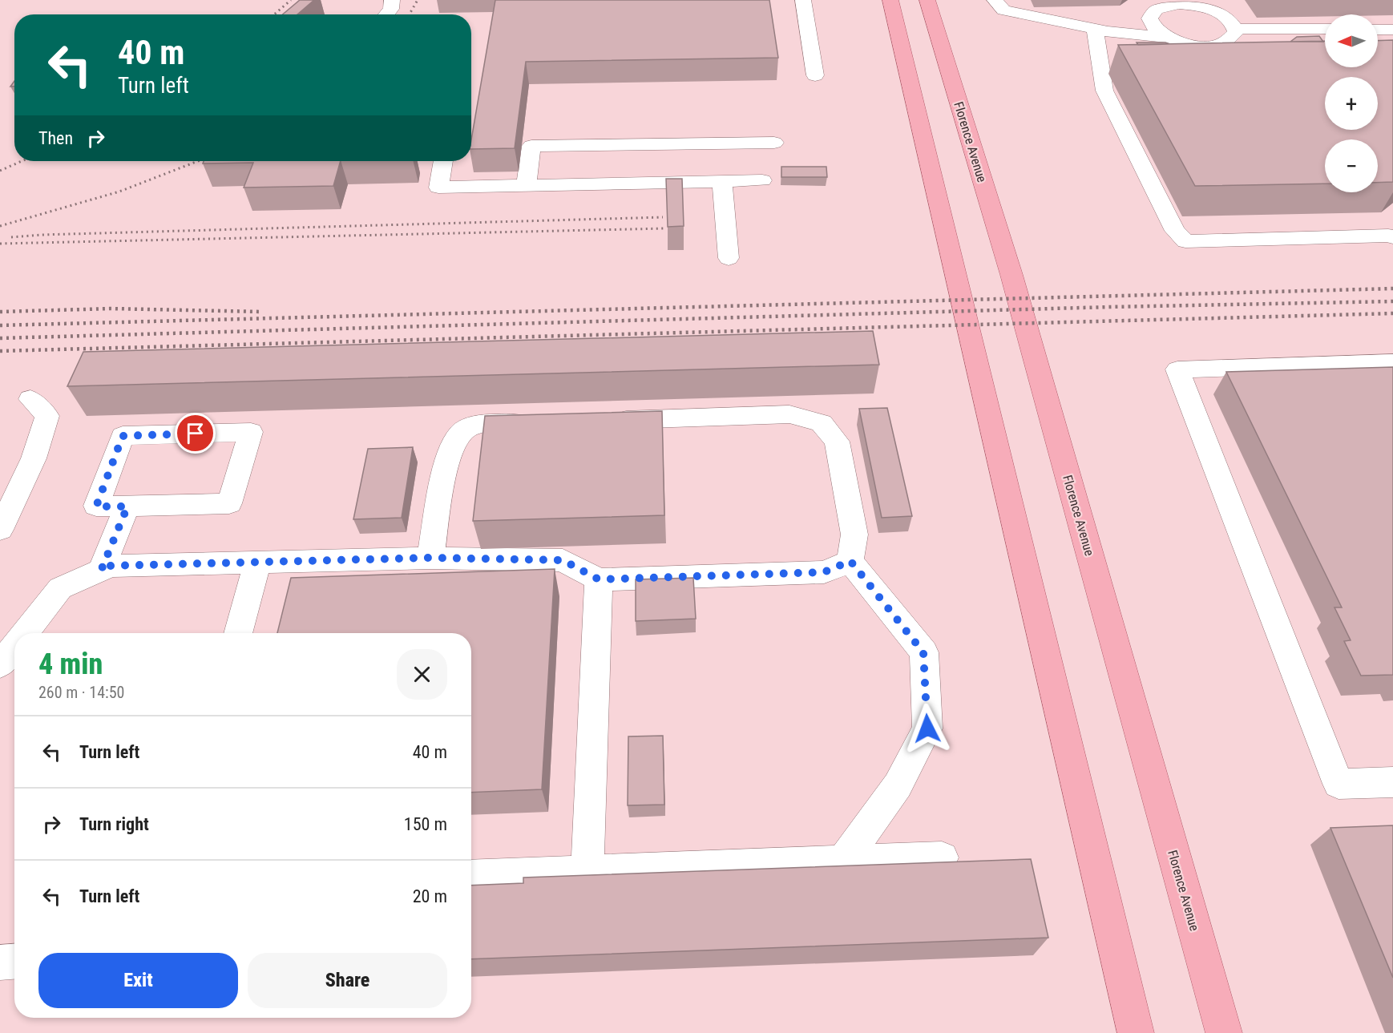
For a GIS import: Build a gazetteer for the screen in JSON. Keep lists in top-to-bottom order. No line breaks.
{"streets":{"main road":["Florence Avenue"]},"north":"left","page":{"map_buttons":["+","−"],"turn":["40 m","Turn left"],"then":"Then","heading":["4 min","260 m · 14:50"],"list":[{"name":"Turn left","value":"40 m"},{"name":"Turn right","value":"150 m"},{"name":"Turn left","value":"20 m"}],"buttons":["Exit","Share"]}}
